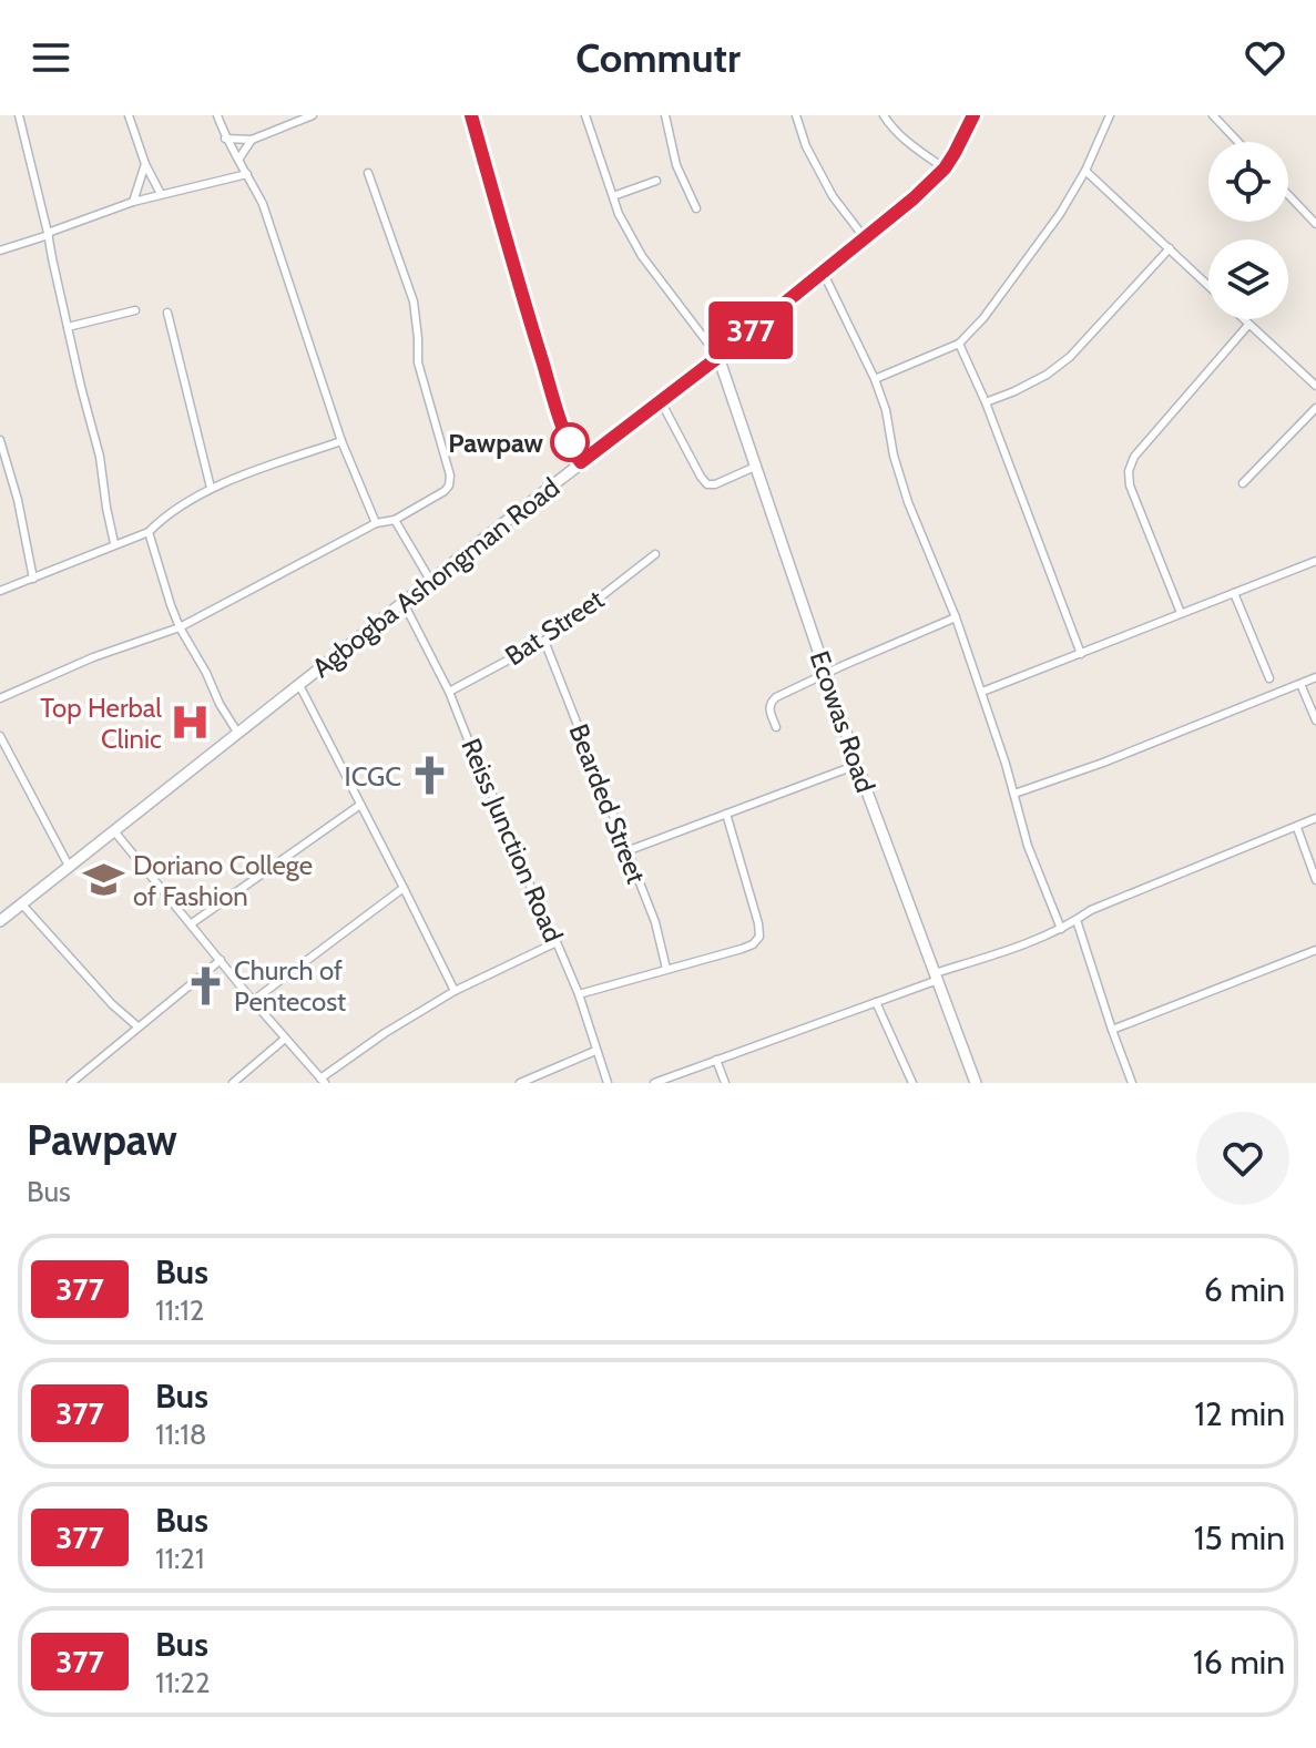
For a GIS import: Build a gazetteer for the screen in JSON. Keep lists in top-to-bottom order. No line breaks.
{"streets":{"street":["Agbogba Ashongman Road","Bat Street","Ecowas Road","Bearded Street","Reiss Junction Road"]},"crossings":[["Agbogba Ashongman Road","Ecowas Road"],["Agbogba Ashongman Road","Reiss Junction Road"],["Bat Street","Bearded Street"],["Bat Street","Reiss Junction Road"]],"places":{"other":["Pawpaw"],"hospital":["Top Herbal Clinic"],"church":["ICGC","Church of Pentecost"],"school or university":["Doriano College of Fashion"]},"lines":["bus line 377"],"page":{"header":"Commutr","on_map":"377","heading":["Pawpaw","Bus"],"list":[{"mark":"377","name":"Bus","note":"11:12","value":"6 min"},{"mark":"377","name":"Bus","note":"11:18","value":"12 min"},{"mark":"377","name":"Bus","note":"11:21","value":"15 min"},{"mark":"377","name":"Bus","note":"11:22","value":"16 min"}]}}
